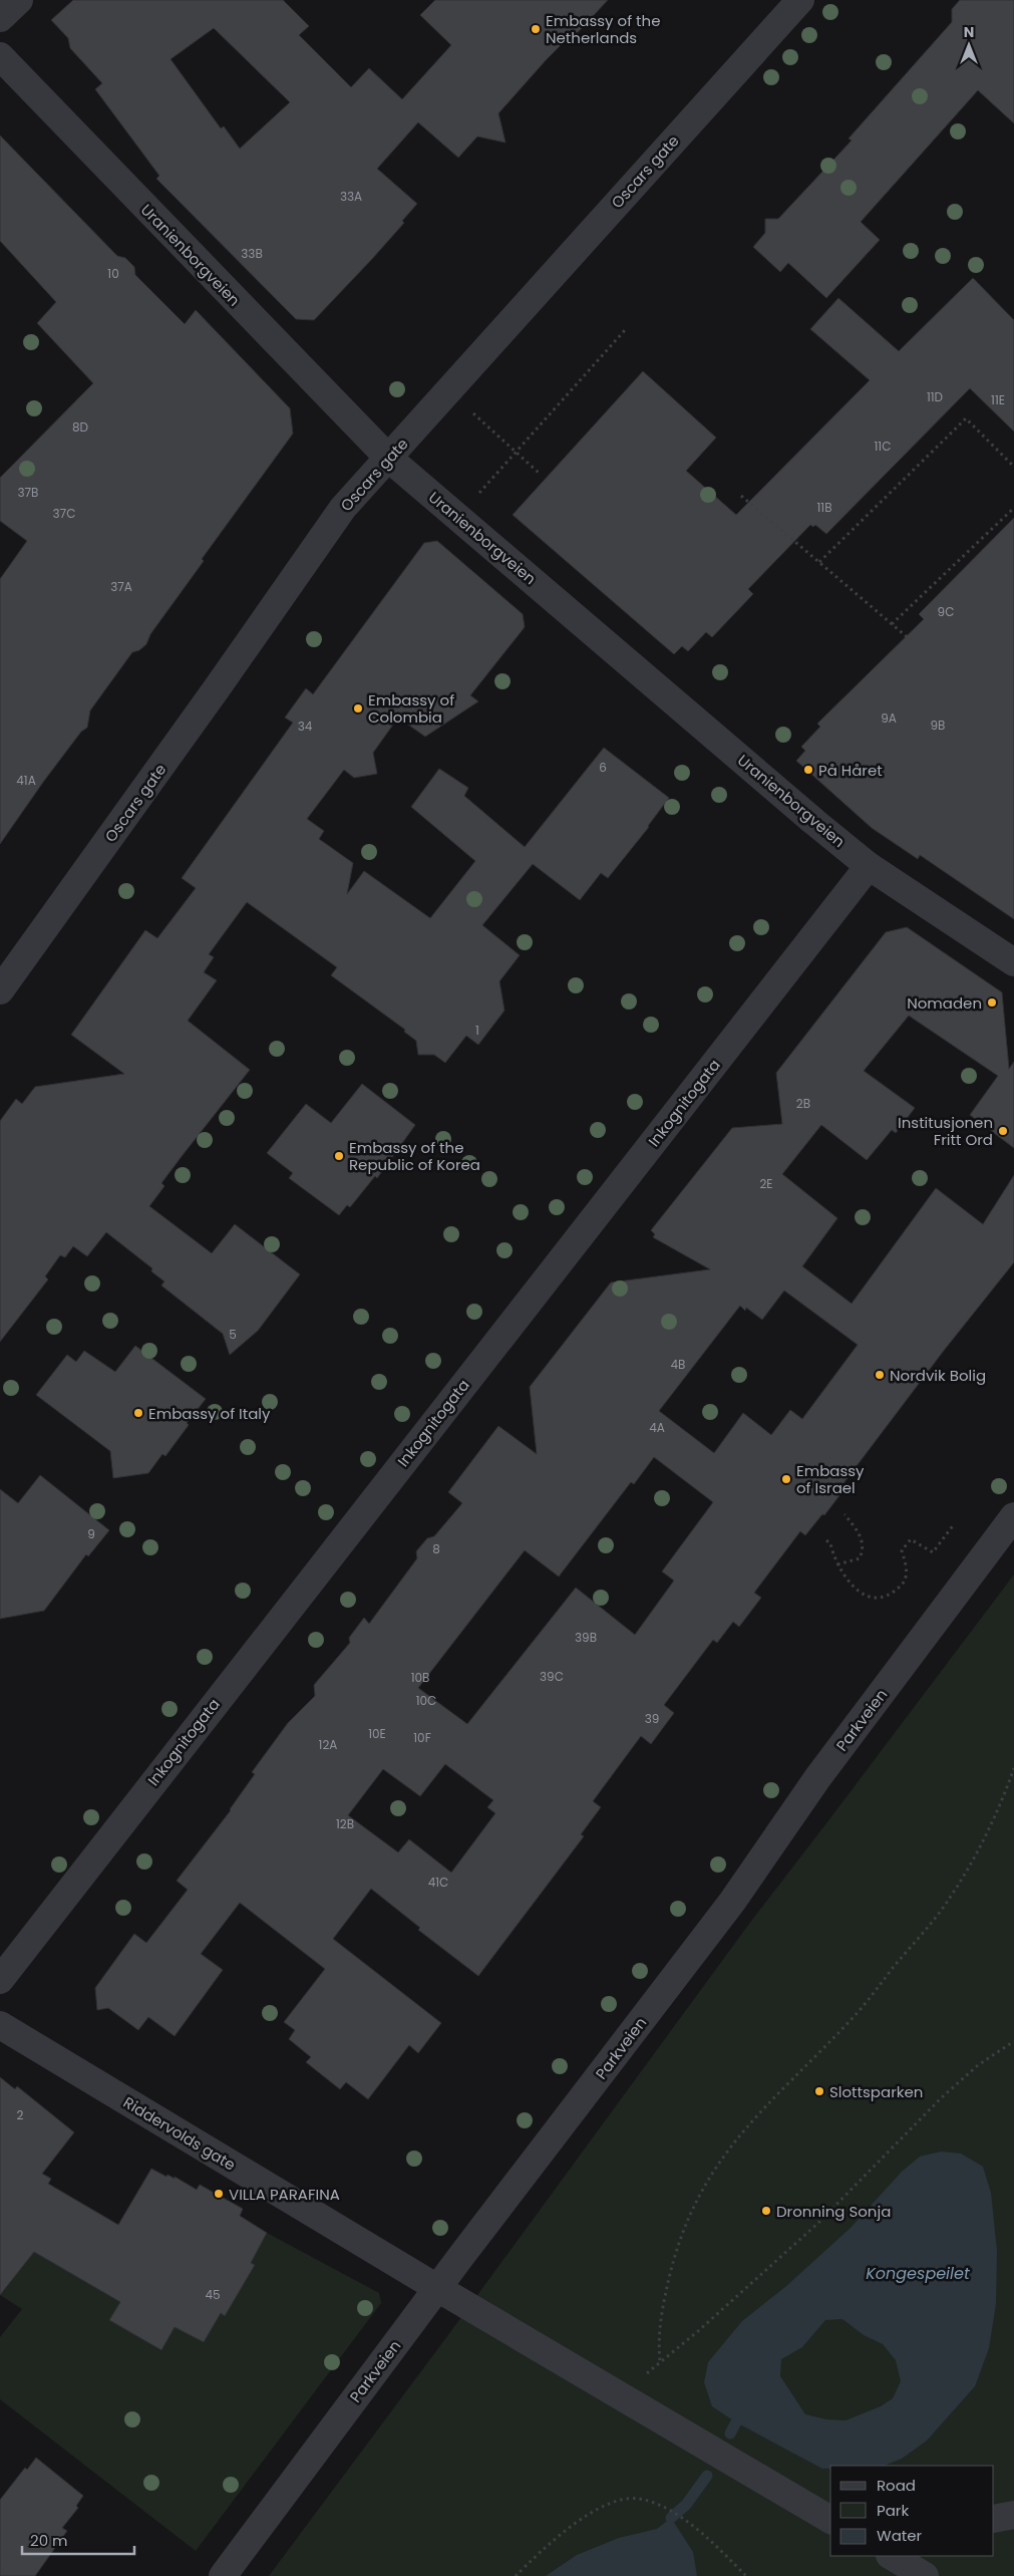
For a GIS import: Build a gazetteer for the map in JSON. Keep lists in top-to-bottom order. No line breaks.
{"streets":{"street":["Oscars gate","Uranienborgveien","Inkognitogata","Parkveien","Riddervolds gate"]},"crossings":[["Oscars gate","Uranienborgveien"],["Uranienborgveien","Inkognitogata"],["Parkveien","Riddervolds gate"]],"water":["Kongespeilet"],"places":["Embassy of the Netherlands","Embassy of Colombia","På Håret","Nomaden","Institusjonen Fritt Ord","Embassy of the Republic of Korea","Nordvik Bolig","Embassy of Italy","Embassy of Israel","Slottsparken","VILLA PARAFINA","Dronning Sonja"],"house_numbers":["33A","33B","10","11D","11E","8D","11C","37B","11B","37C","37A","9C","9A","9B","34","6","41A","1","2B","2E","5","4B","4A","9","8","39B","39C","10B","10C","39","10E","10F","12A","12B","41C","2","45"],"legend":["Road","Park","Water"],"scale_bar":"20 m","north":"top"}
